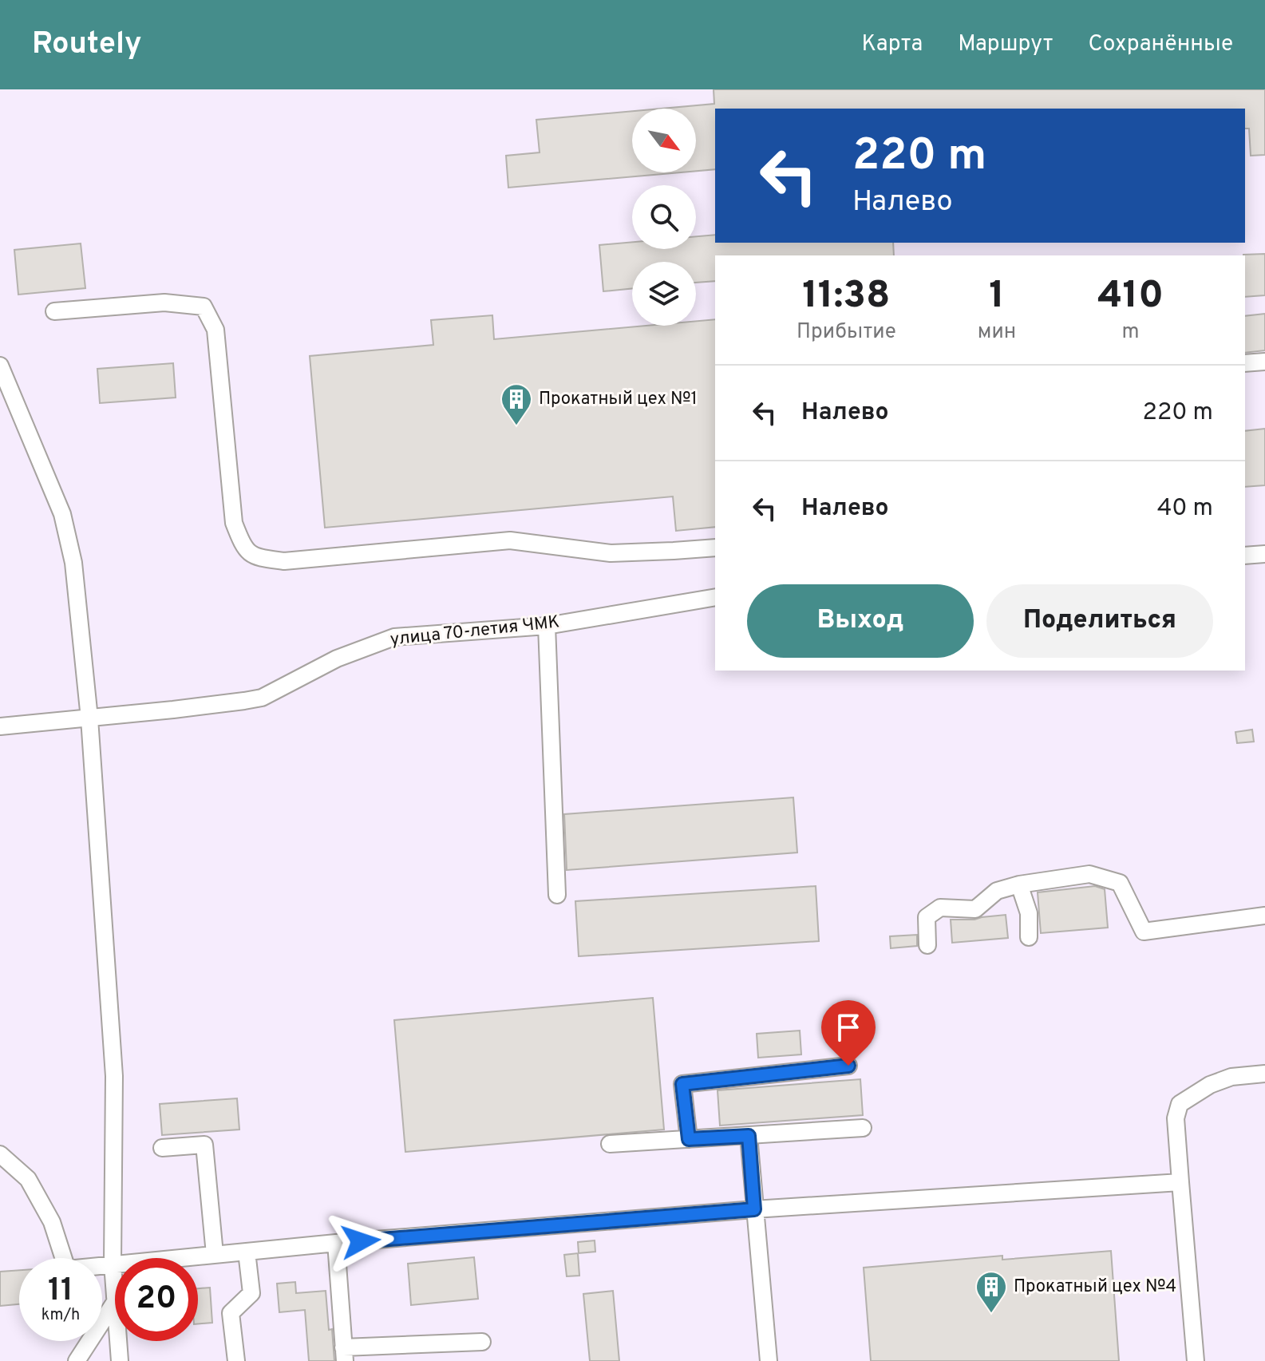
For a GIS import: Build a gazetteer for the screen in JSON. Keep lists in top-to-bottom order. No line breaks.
{"streets":{"street":["улица 70-летия ЧМК"]},"places":{"building":["Прокатный цех №1","Прокатный цех №4"]},"north":"bottom right","page":{"header":"Routely","nav":["Карта","Маршрут","Сохранённые"],"turn":["220 m","Налево"],"eta":["11:38","Прибытие","1","мин","410","m"],"list":[{"name":"Налево","value":"220 m"},{"name":"Налево","value":"40 m"}],"buttons":["Выход","Поделиться"],"speed":"11 km/h","limit":"20"}}
